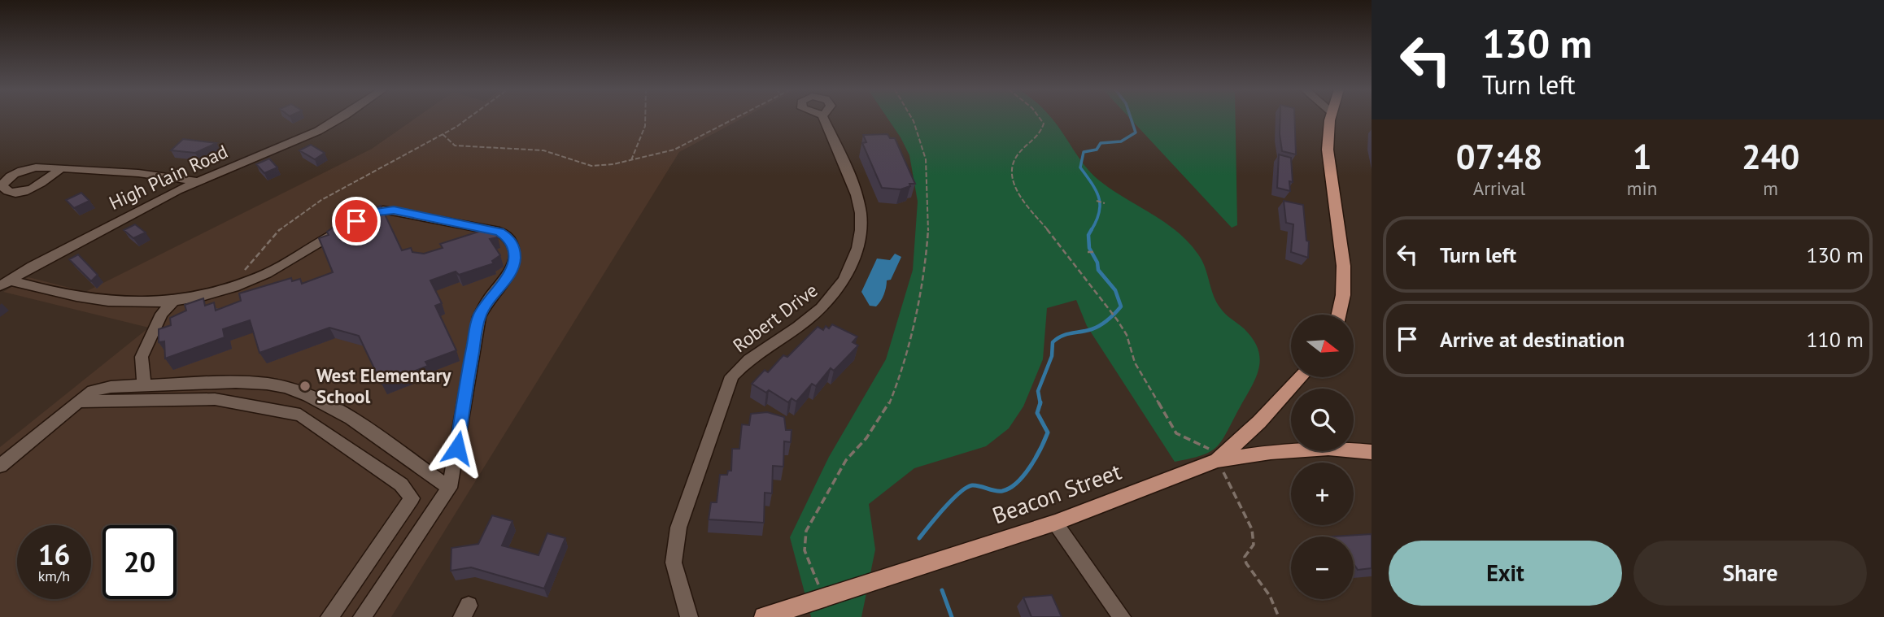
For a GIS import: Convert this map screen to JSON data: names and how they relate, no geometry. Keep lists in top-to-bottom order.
{
  "streets": {
    "main road": ["Beacon Street"],
    "street": ["High Plain Road", "Robert Drive"]
  },
  "places": ["West Elementary School"],
  "north": "right",
  "page": {
    "turn": ["130 m", "Turn left"],
    "eta": [
      "07:48",
      "Arrival",
      "1",
      "min",
      "240",
      "m"
    ],
    "list": [
      {
        "name": "Turn left",
        "value": "130 m"
      },
      {
        "name": "Arrive at destination",
        "value": "110 m"
      }
    ],
    "map_buttons": ["+", "−"],
    "speed": "16 km/h",
    "limit": "20",
    "buttons": ["Exit", "Share"]
  }
}
